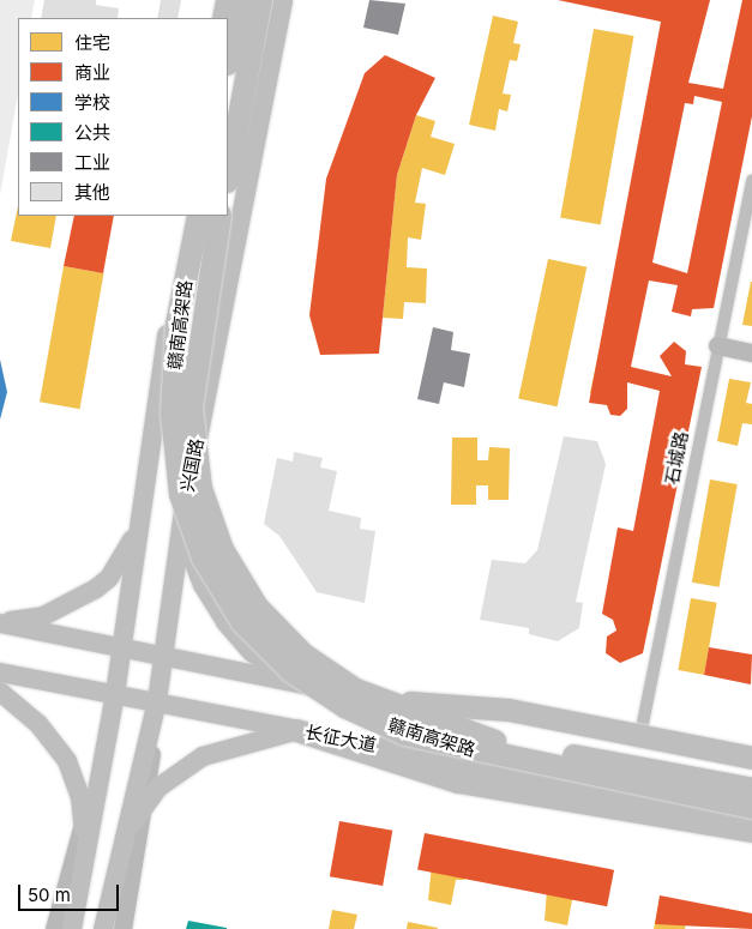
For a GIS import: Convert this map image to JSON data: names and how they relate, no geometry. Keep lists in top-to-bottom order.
{
  "streets": {
    "highway": ["赣南高架路"],
    "main road": ["兴国路", "长征大道"],
    "street": ["石城路"]
  },
  "crossings": [
    ["兴国路", "长征大道"]
  ],
  "legend": [
    "住宅",
    "商业",
    "学校",
    "公共",
    "工业",
    "其他"
  ],
  "scale_bar": "50 m"
}
